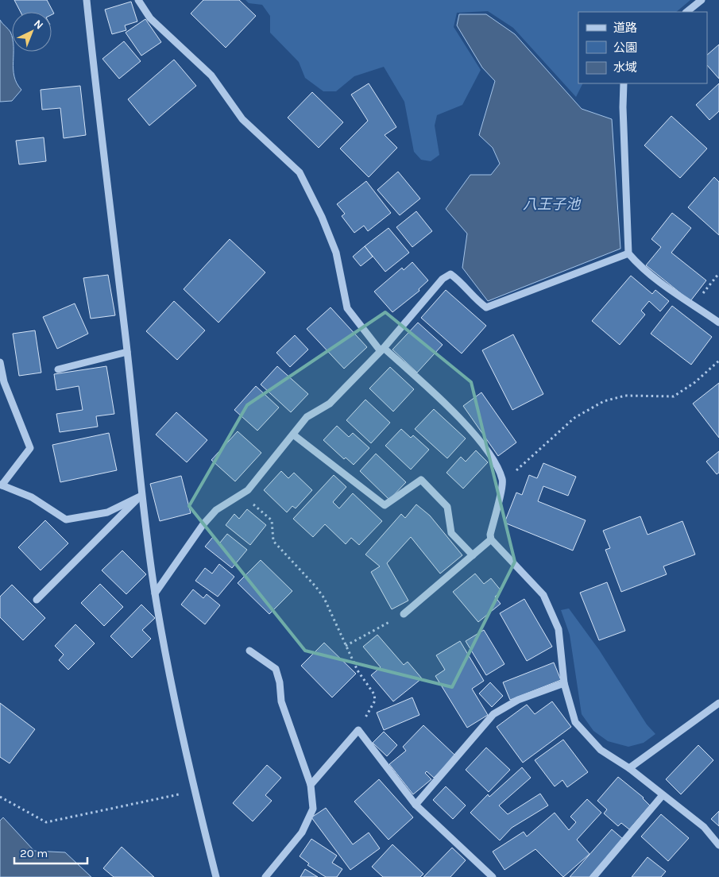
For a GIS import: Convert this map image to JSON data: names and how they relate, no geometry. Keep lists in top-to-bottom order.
{
  "water": ["八王子池"],
  "legend": ["道路", "公園", "水域"],
  "scale_bar": "20 m",
  "north": "top right"
}
